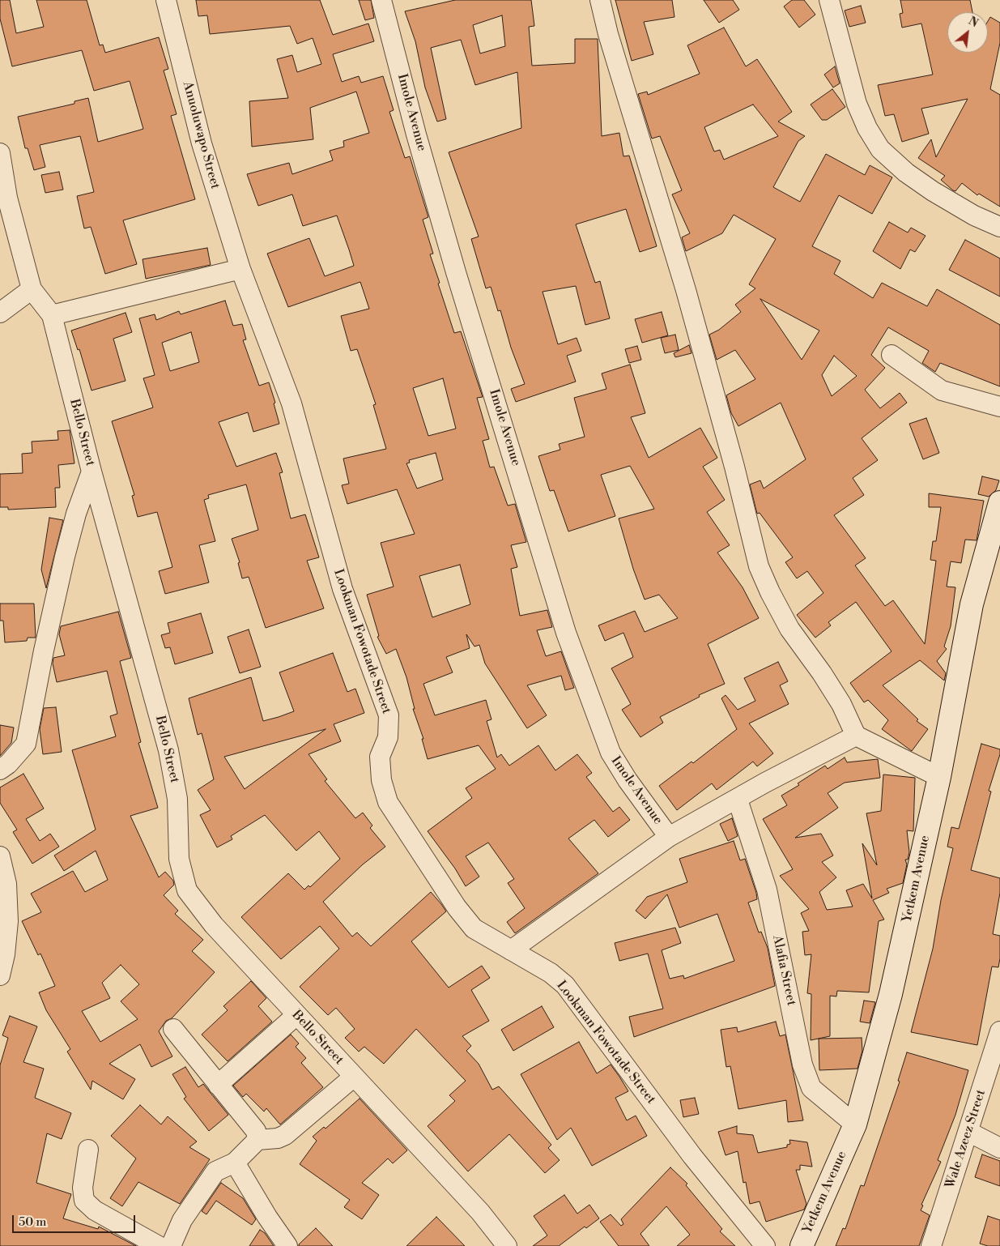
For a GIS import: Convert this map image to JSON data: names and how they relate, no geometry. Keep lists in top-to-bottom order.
{
  "streets": {
    "street": [
      "Imole Avenue",
      "Anuoluwapo Street",
      "Bello Street",
      "Lookman Fowotade Street",
      "Yetkem Avenue",
      "Alafia Street",
      "Wale Azeez Street"
    ]
  },
  "crossings": [
    ["Anuoluwapo Street", "Lookman Fowotade Street"],
    ["Yetkem Avenue", "Alafia Street"]
  ],
  "scale_bar": "50 m",
  "north": "top right"
}
